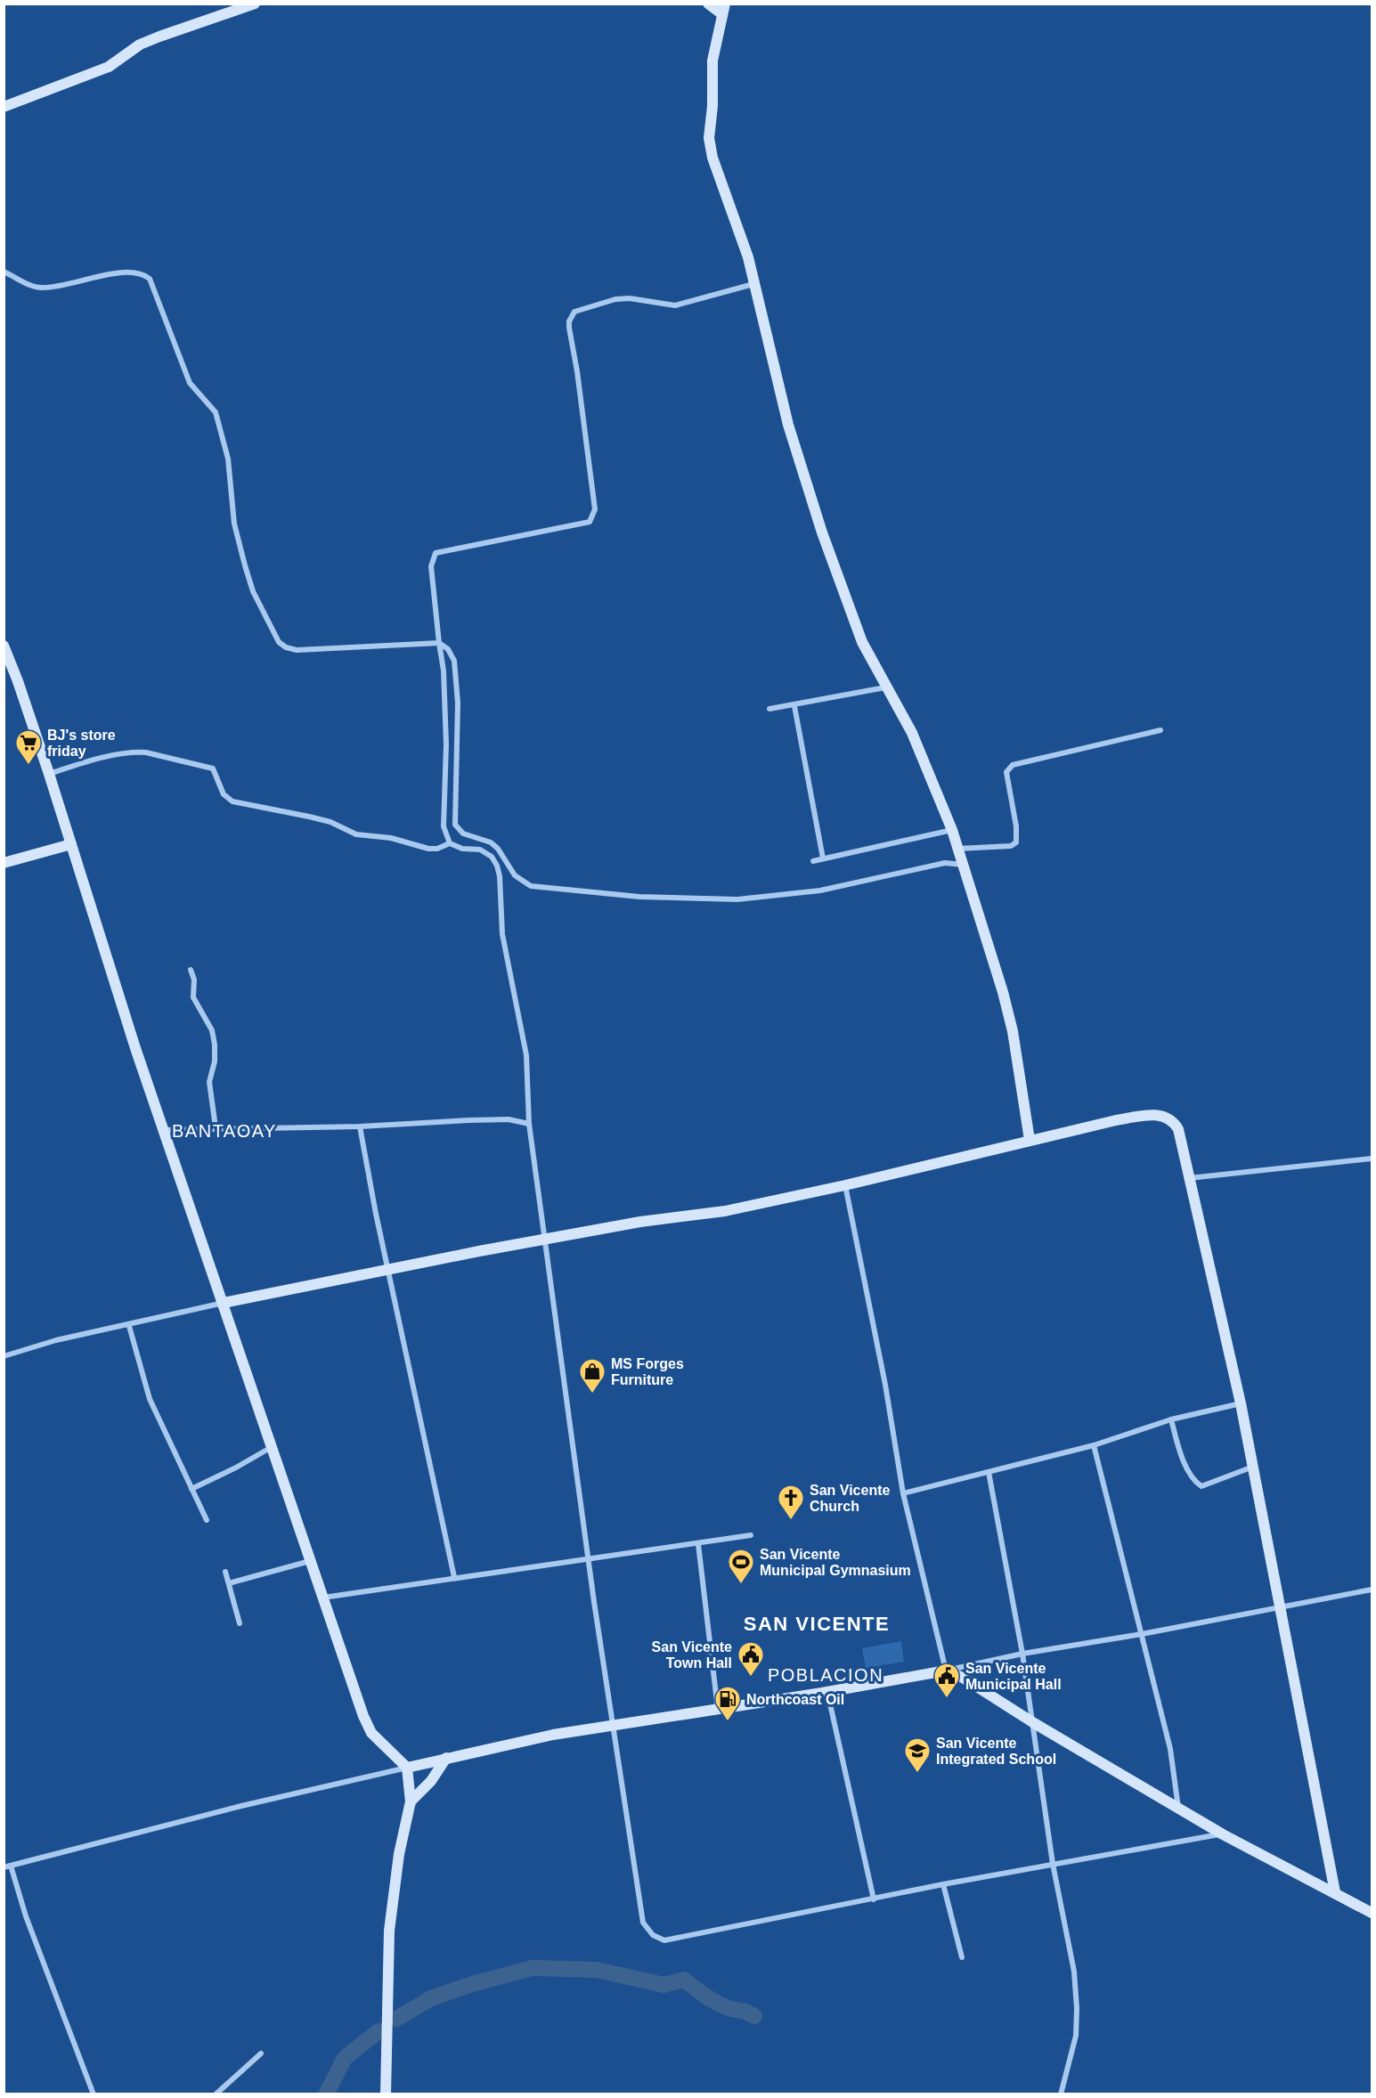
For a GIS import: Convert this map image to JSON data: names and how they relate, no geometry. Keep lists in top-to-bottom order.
{
  "districts": ["BANTAOAY", "SAN VICENTE", "POBLACION"],
  "places": {
    "supermarket": ["BJ's store friday"],
    "shop": ["MS Forges Furniture"],
    "church": ["San Vicente Church"],
    "sports": ["San Vicente Municipal Gymnasium"],
    "public building": ["San Vicente Town Hall", "San Vicente Municipal Hall"],
    "fuel station": ["Northcoast Oil"],
    "school or university": ["San Vicente Integrated School"]
  }
}
